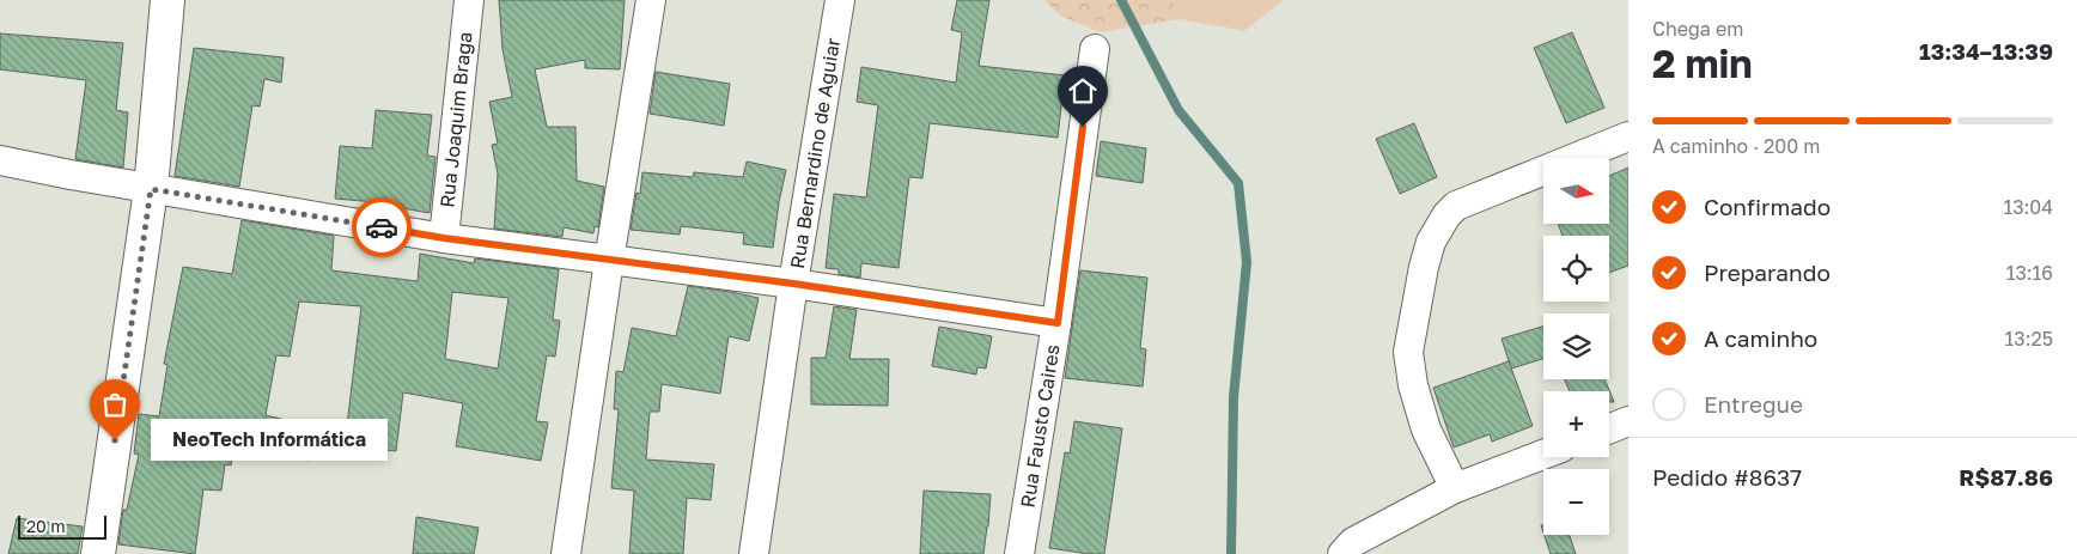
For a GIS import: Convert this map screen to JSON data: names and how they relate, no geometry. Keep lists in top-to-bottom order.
{
  "streets": {
    "street": ["Rua Joaquim Braga", "Rua Bernardino de Aguiar", "Rua Fausto Caires"]
  },
  "places": ["NeoTech Informática"],
  "scale_bar": "20 m",
  "north": "right",
  "page": {
    "heading": ["2 min", "Chega em", "13:34–13:39"],
    "panel": ["Pedido #8637", "R$87.86"],
    "bar": "A caminho · 200 m",
    "map_buttons": ["+", "−"],
    "list": [
      ["Confirmado", "13:04"],
      ["Preparando", "13:16"],
      ["A caminho", "13:25"],
      "Entregue"
    ],
    "bubble": "NeoTech Informática",
    "scale": "20 m"
  }
}
